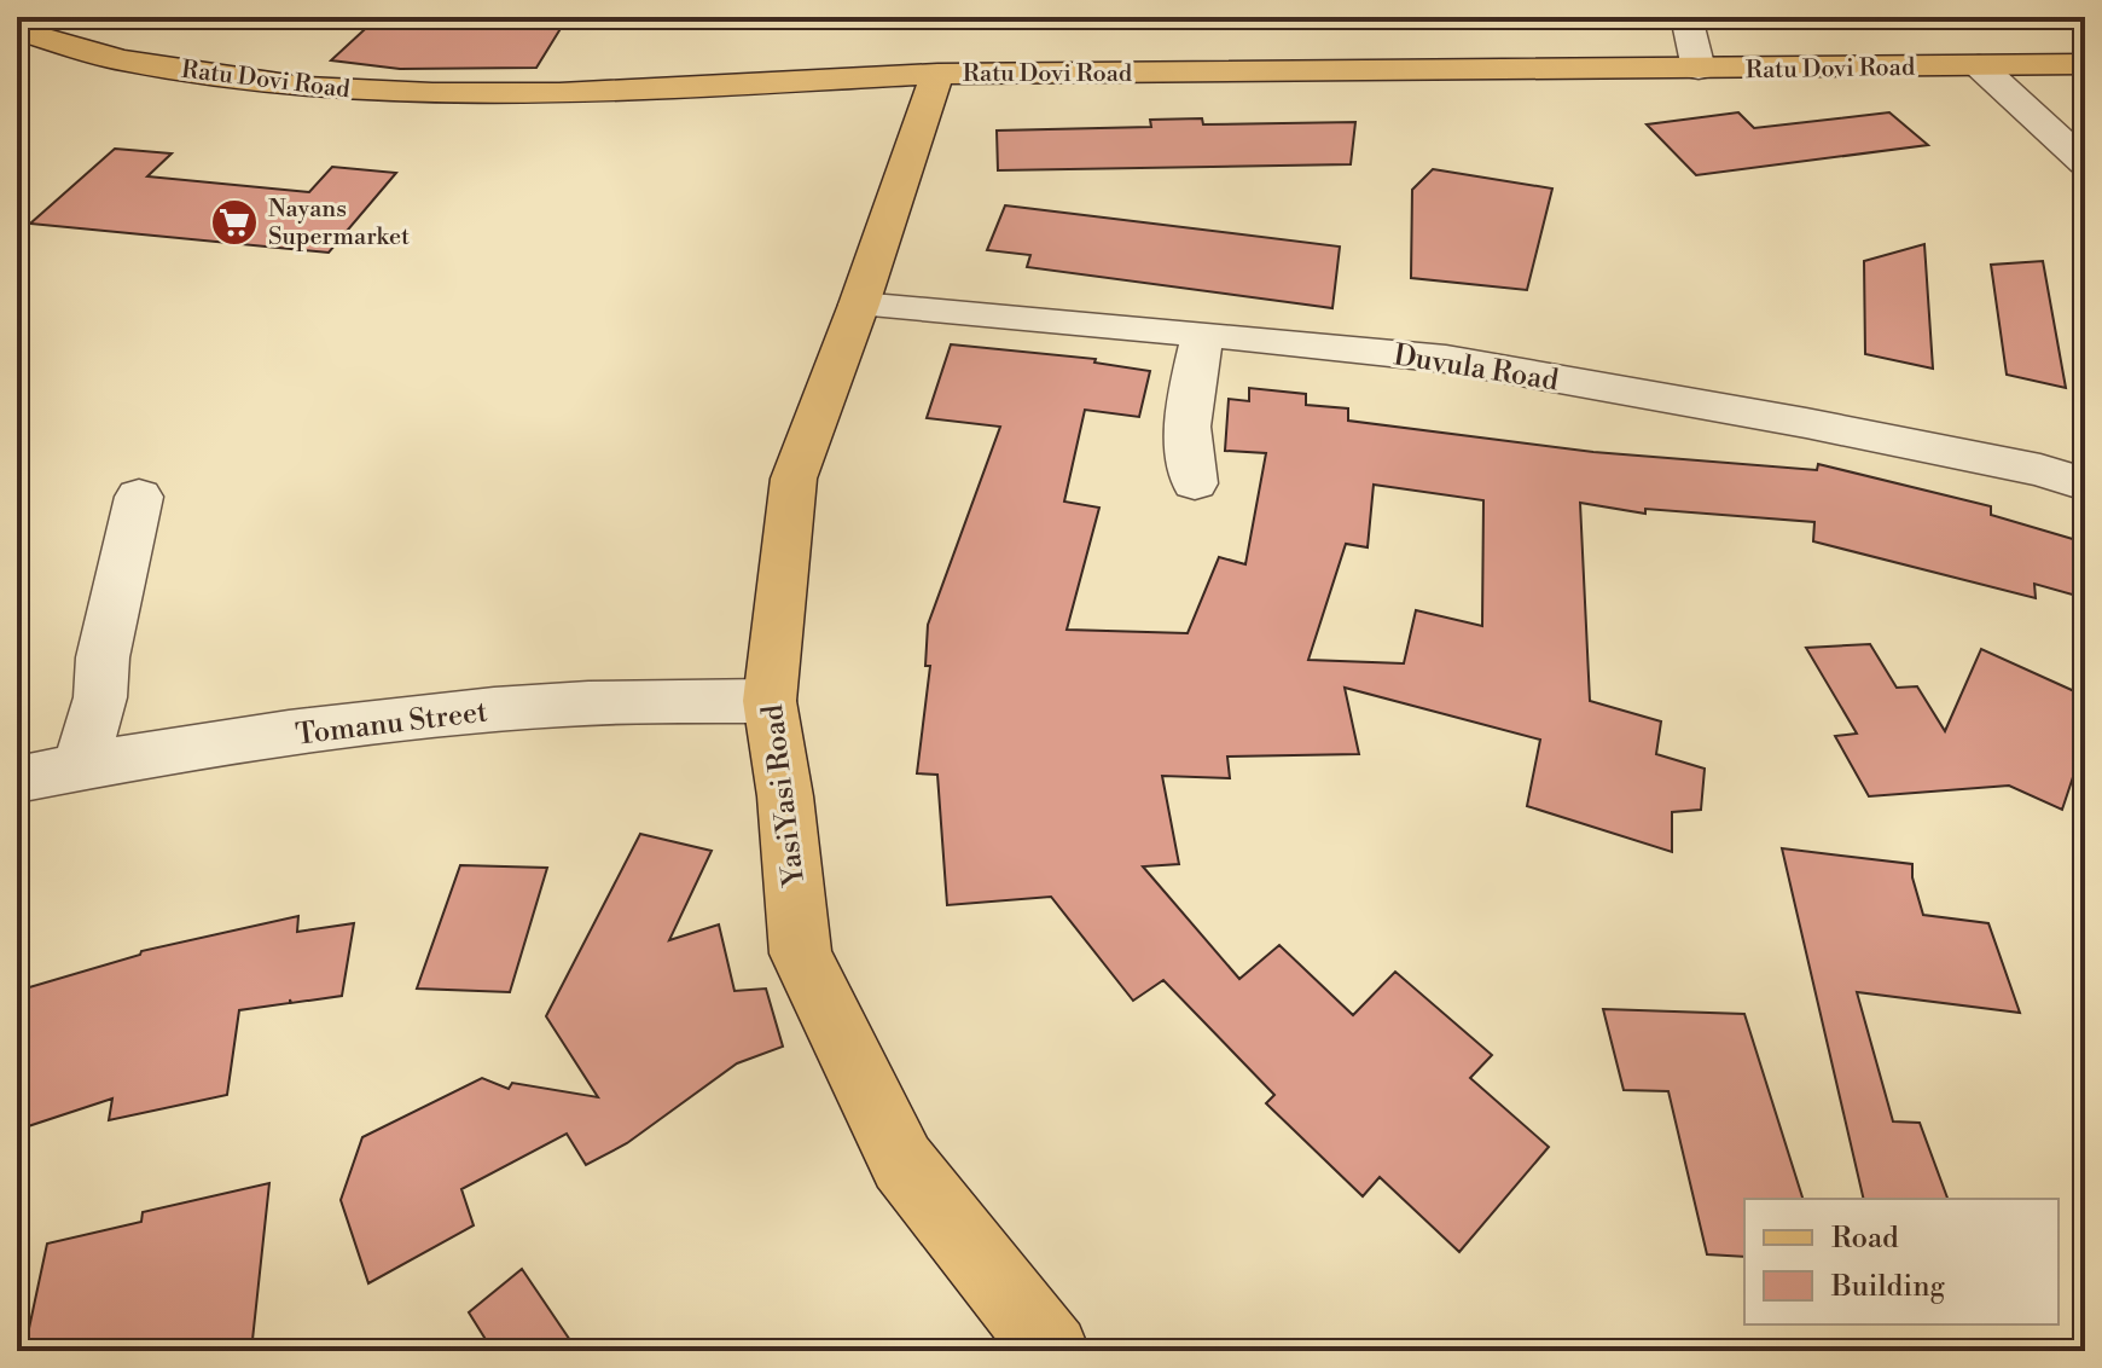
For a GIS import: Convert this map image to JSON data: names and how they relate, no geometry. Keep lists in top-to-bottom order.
{
  "streets": {
    "main road": ["Ratu Dovi Road", "YasiYasi Road"],
    "street": ["Duvula Road", "Tomanu Street"]
  },
  "crossings": [
    ["Ratu Dovi Road", "YasiYasi Road"],
    ["Duvula Road", "YasiYasi Road"],
    ["Tomanu Street", "YasiYasi Road"]
  ],
  "places": {
    "supermarket": ["Nayans Supermarket"]
  },
  "legend": ["Road", "Building"]
}
